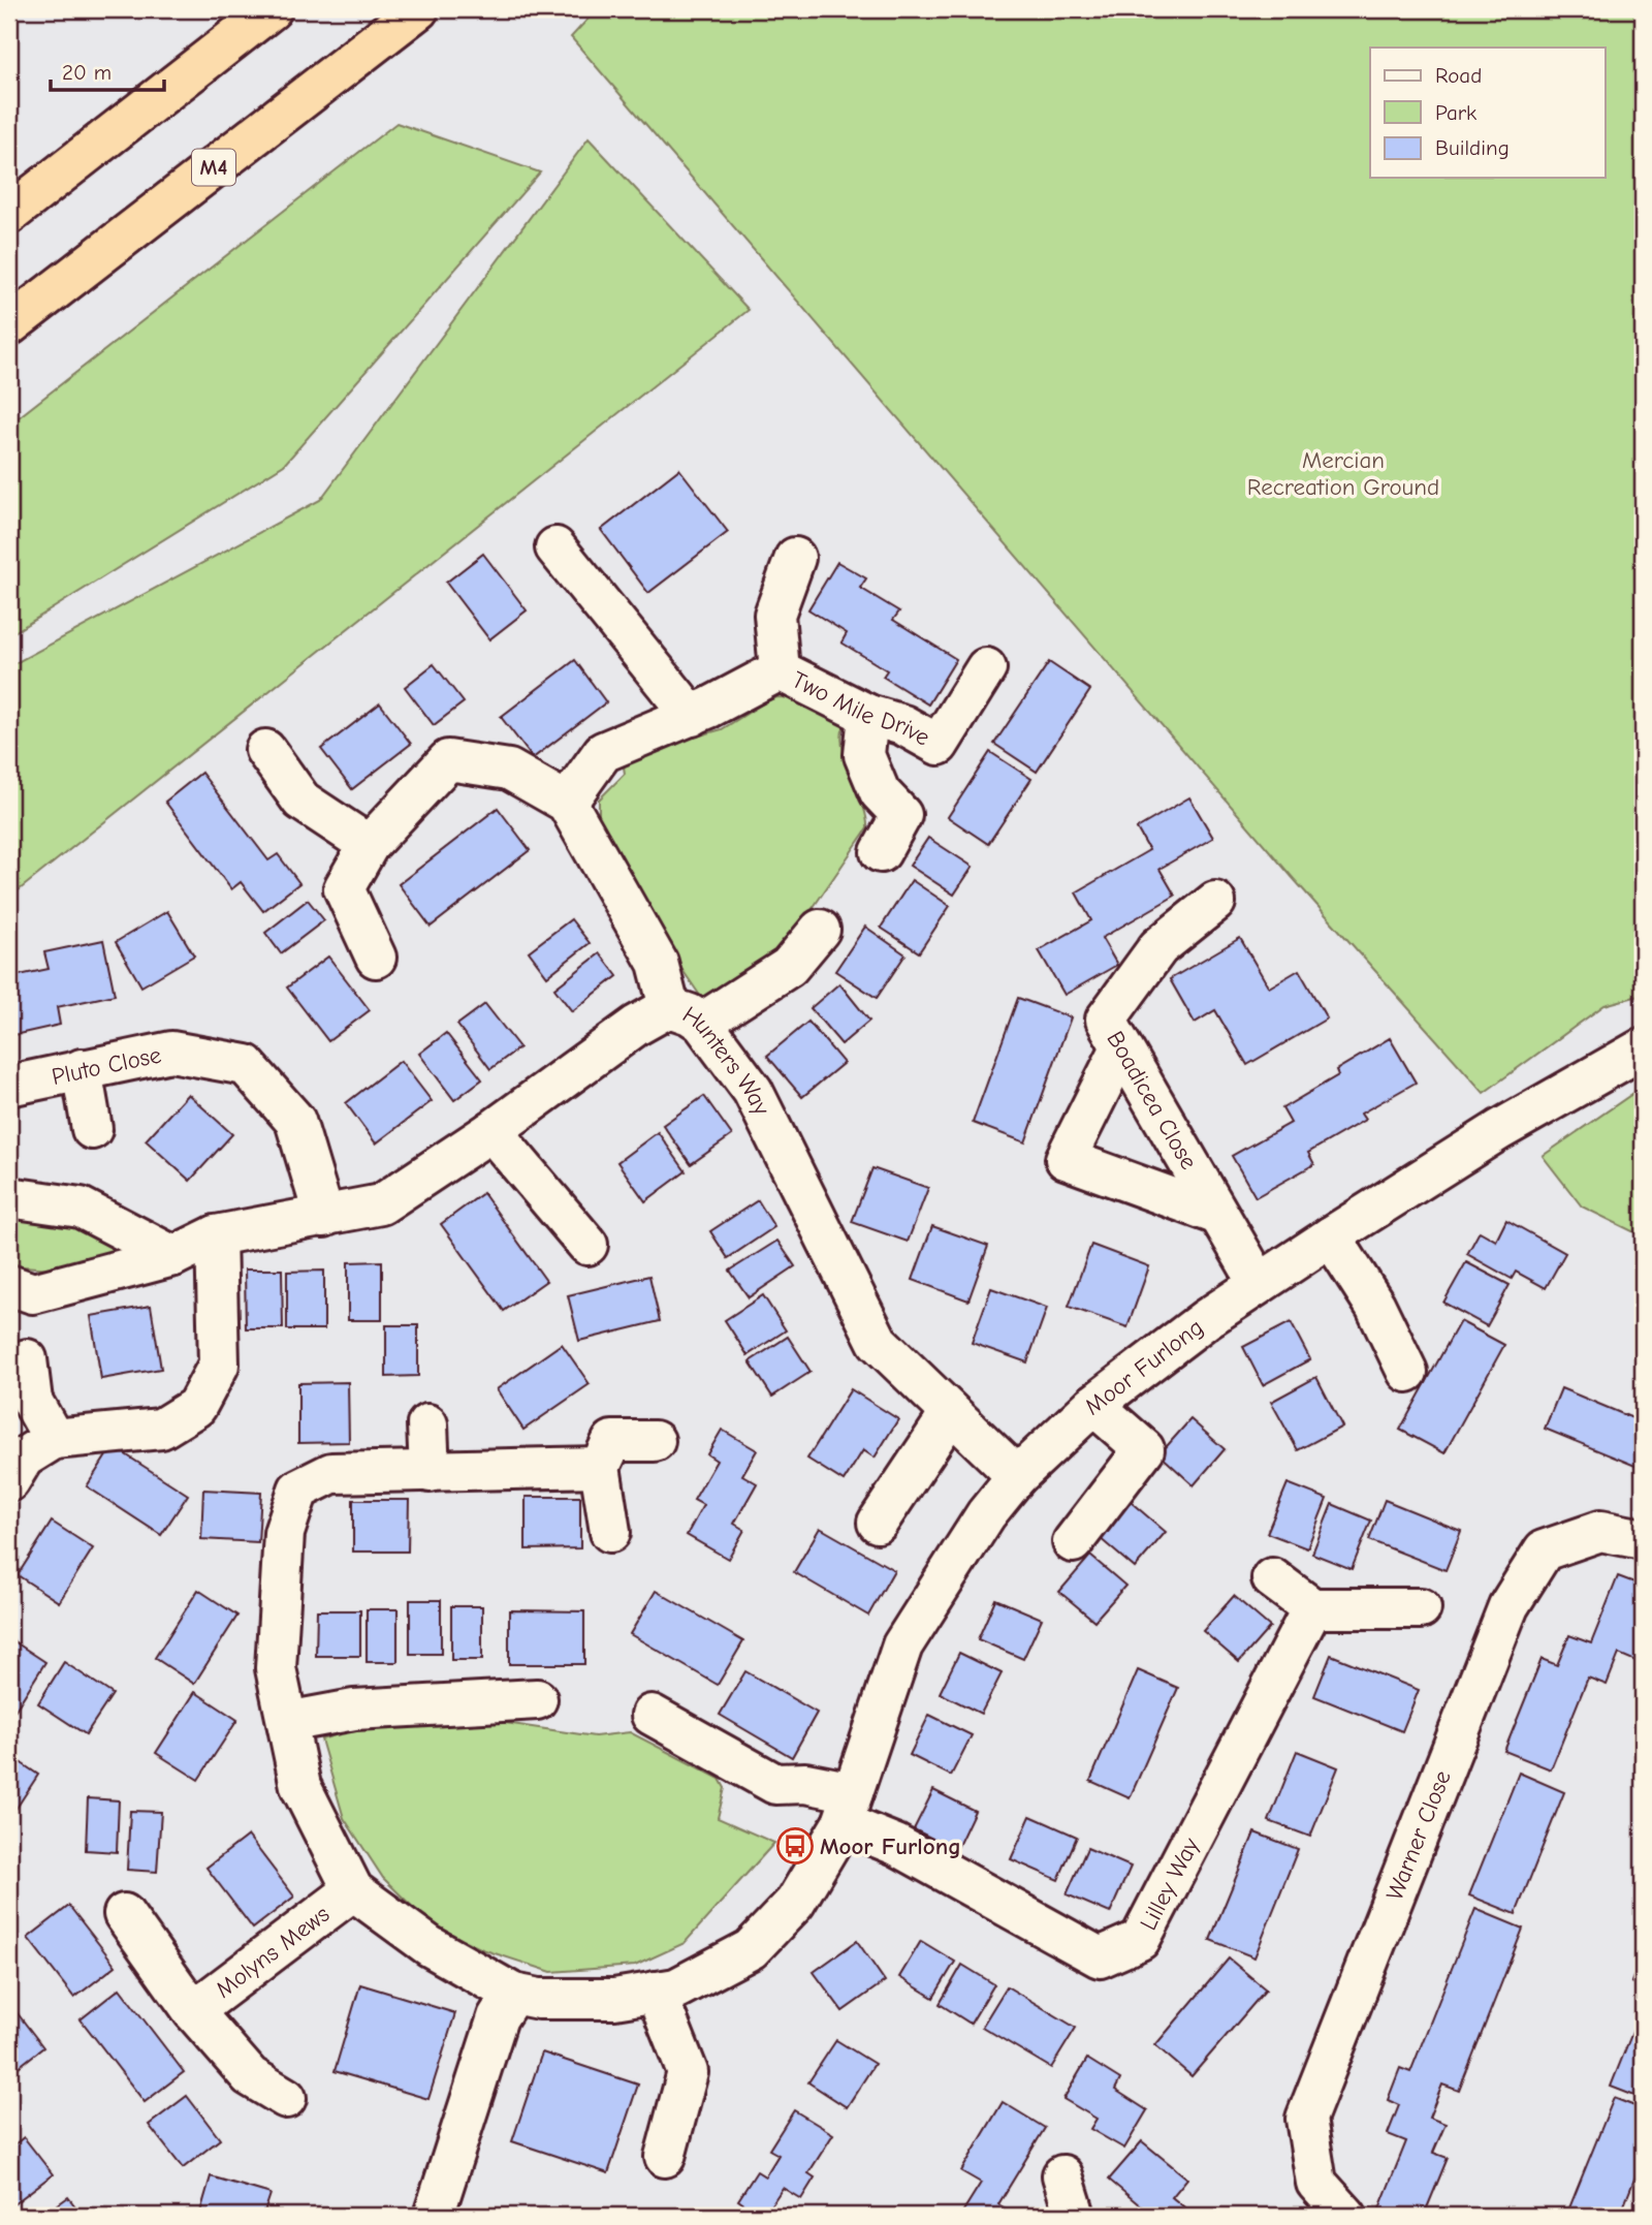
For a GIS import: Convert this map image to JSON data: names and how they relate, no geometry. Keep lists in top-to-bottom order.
{
  "streets": {
    "highway": ["M4"],
    "street": [
      "Two Mile Drive",
      "Pluto Close",
      "Hunters Way",
      "Boadicea Close",
      "Moor Furlong",
      "Warner Close",
      "Lilley Way",
      "Molyns Mews"
    ]
  },
  "crossings": [
    ["Pluto Close", "Hunters Way"],
    ["Hunters Way", "Moor Furlong"],
    ["Boadicea Close", "Moor Furlong"],
    ["Moor Furlong", "Lilley Way"]
  ],
  "parks": ["Mercian Recreation Ground"],
  "places": {
    "bus stop": ["Moor Furlong"]
  },
  "legend": ["Road", "Park", "Building"],
  "scale_bar": "20 m"
}
